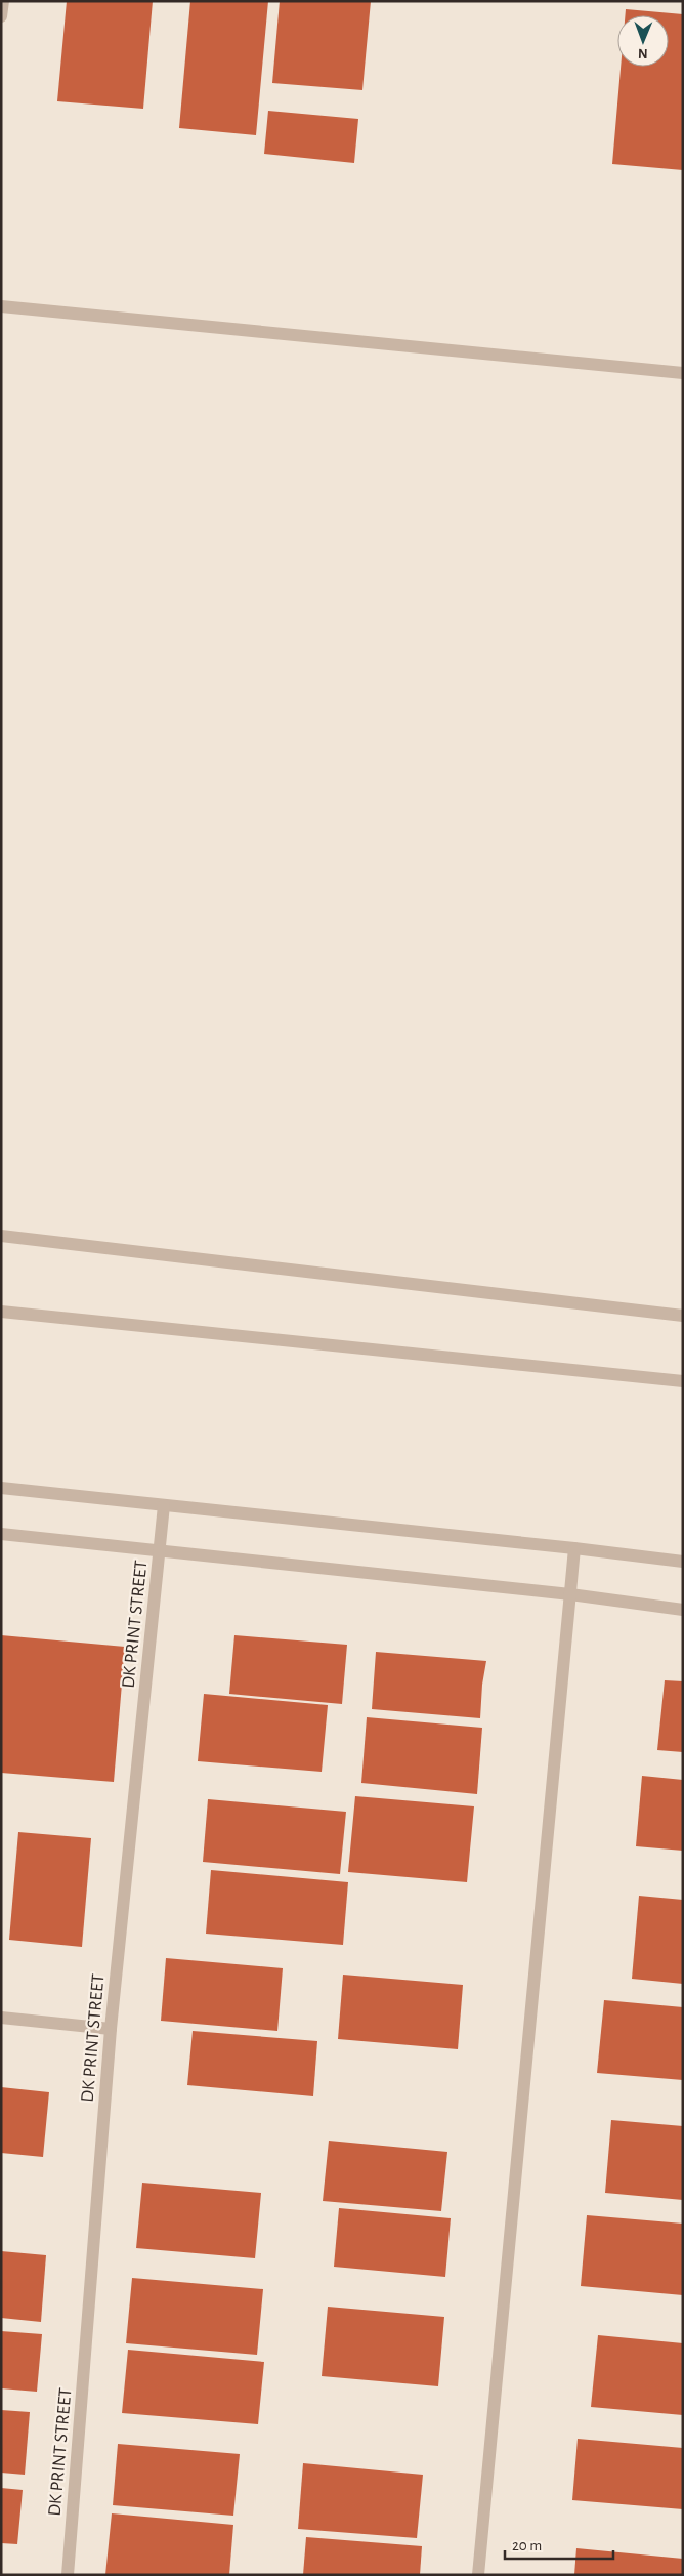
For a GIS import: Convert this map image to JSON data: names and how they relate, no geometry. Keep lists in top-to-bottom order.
{
  "streets": {
    "street": ["DK PRINT STREET"]
  },
  "scale_bar": "20 m",
  "north": "bottom"
}
